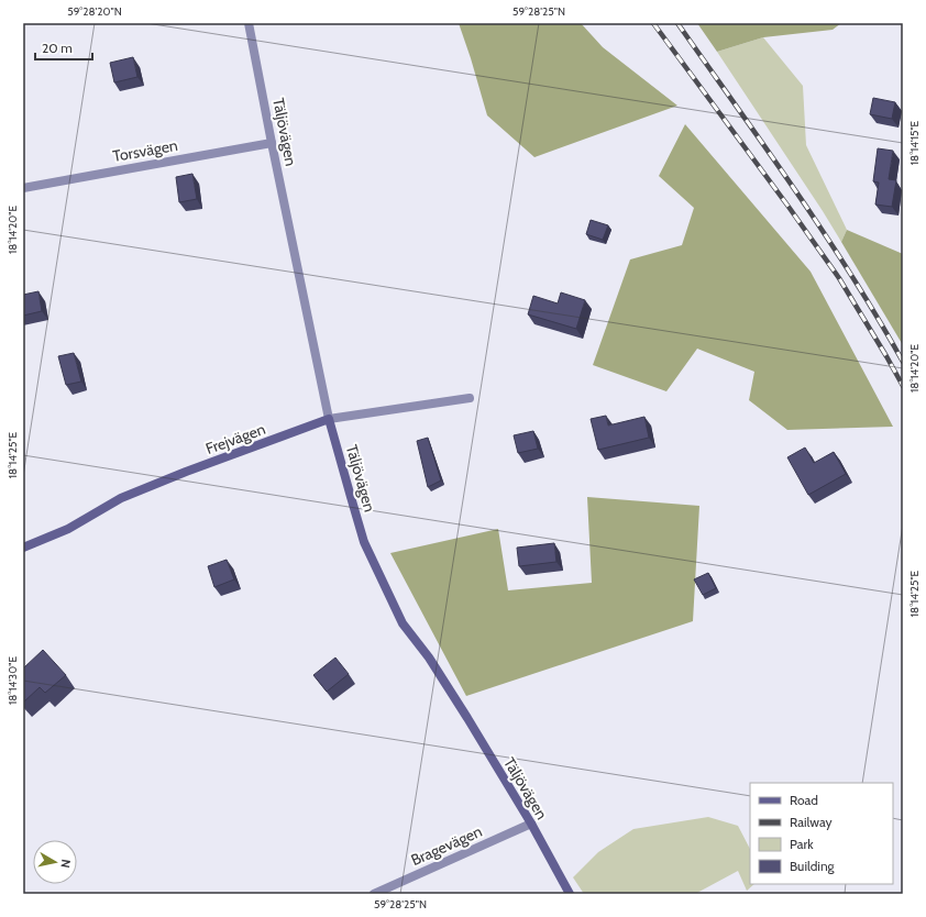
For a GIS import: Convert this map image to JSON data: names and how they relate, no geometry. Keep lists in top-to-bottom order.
{
  "streets": {
    "street": [
      "Täljövägen",
      "Torsvägen",
      "Frejvägen",
      "Bragevägen"
    ]
  },
  "crossings": [
    ["Täljövägen", "Torsvägen"],
    ["Täljövägen", "Frejvägen"],
    ["Täljövägen", "Bragevägen"]
  ],
  "legend": [
    "Road",
    "Railway",
    "Park",
    "Building"
  ],
  "scale_bar": "20 m",
  "north": "right",
  "coordinates": [
    "59°28'20\"N",
    "59°28'25\"N",
    "18°14'15\"E",
    "18°14'20\"E",
    "18°14'25\"E",
    "18°14'30\"E"
  ]
}
